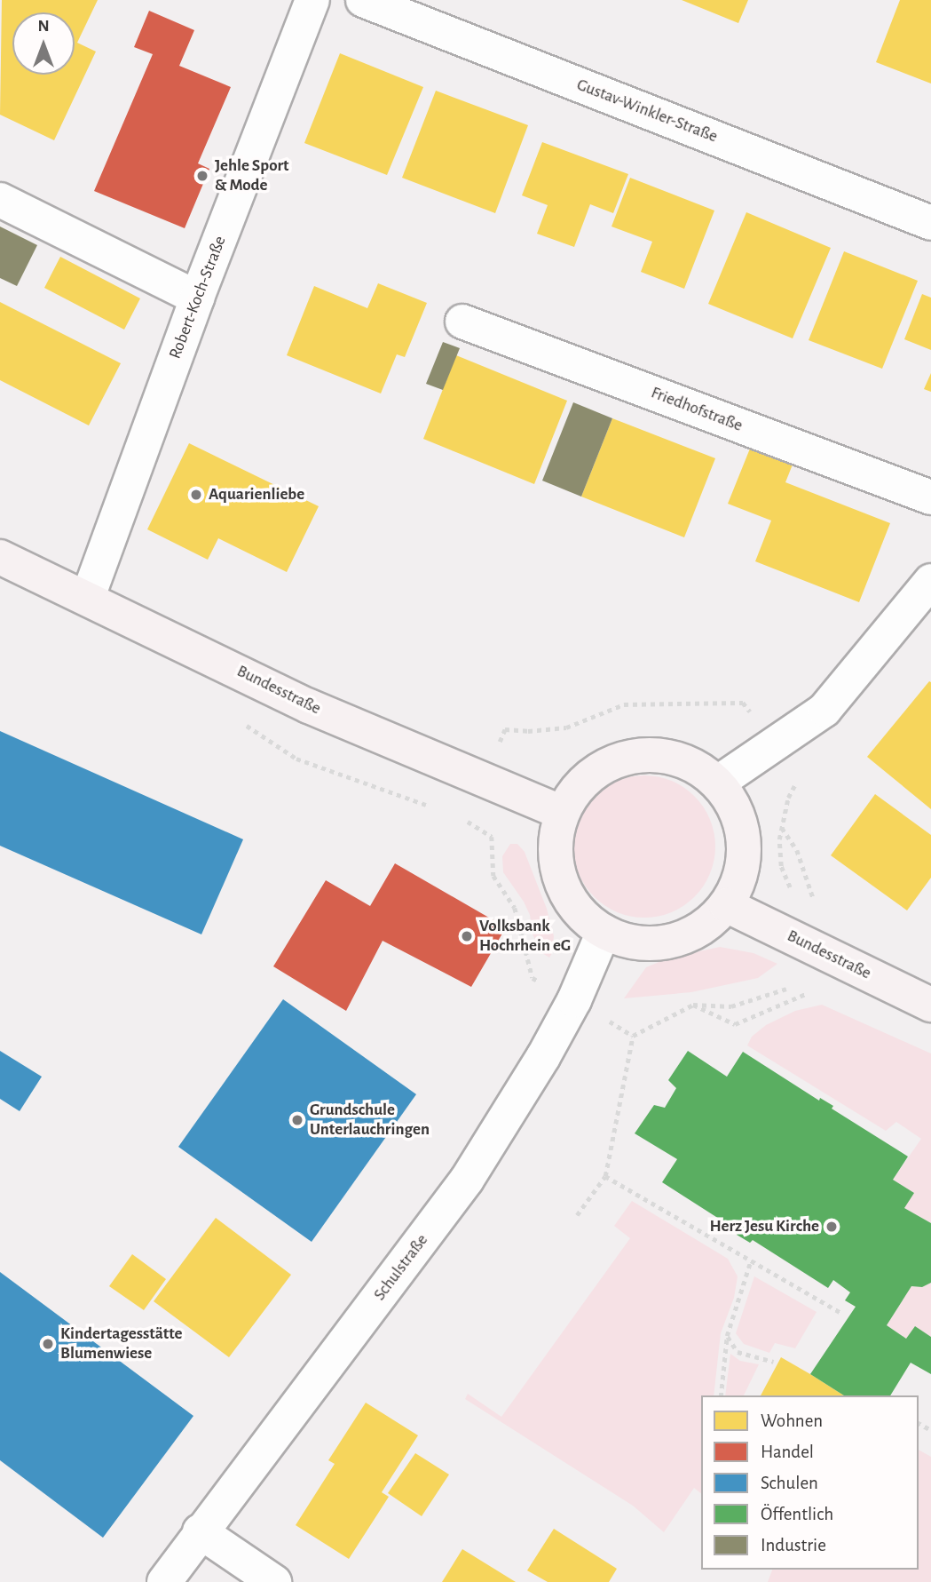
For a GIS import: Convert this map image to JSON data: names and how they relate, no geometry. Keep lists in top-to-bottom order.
{
  "streets": {
    "main road": ["Bundesstraße"],
    "street": [
      "Gustav-Winkler-Straße",
      "Robert-Koch-Straße",
      "Friedhofstraße",
      "Schulstraße"
    ]
  },
  "crossings": [
    ["Robert-Koch-Straße", "Bundesstraße"],
    ["Bundesstraße", "Schulstraße"]
  ],
  "places": [
    "Jehle Sport & Mode",
    "Aquarienliebe",
    "Volksbank Hochrhein eG",
    "Grundschule Unterlauchringen",
    "Herz Jesu Kirche",
    "Kindertagesstätte Blumenwiese"
  ],
  "legend": [
    "Wohnen",
    "Handel",
    "Schulen",
    "Öffentlich",
    "Industrie"
  ],
  "north": "top"
}
